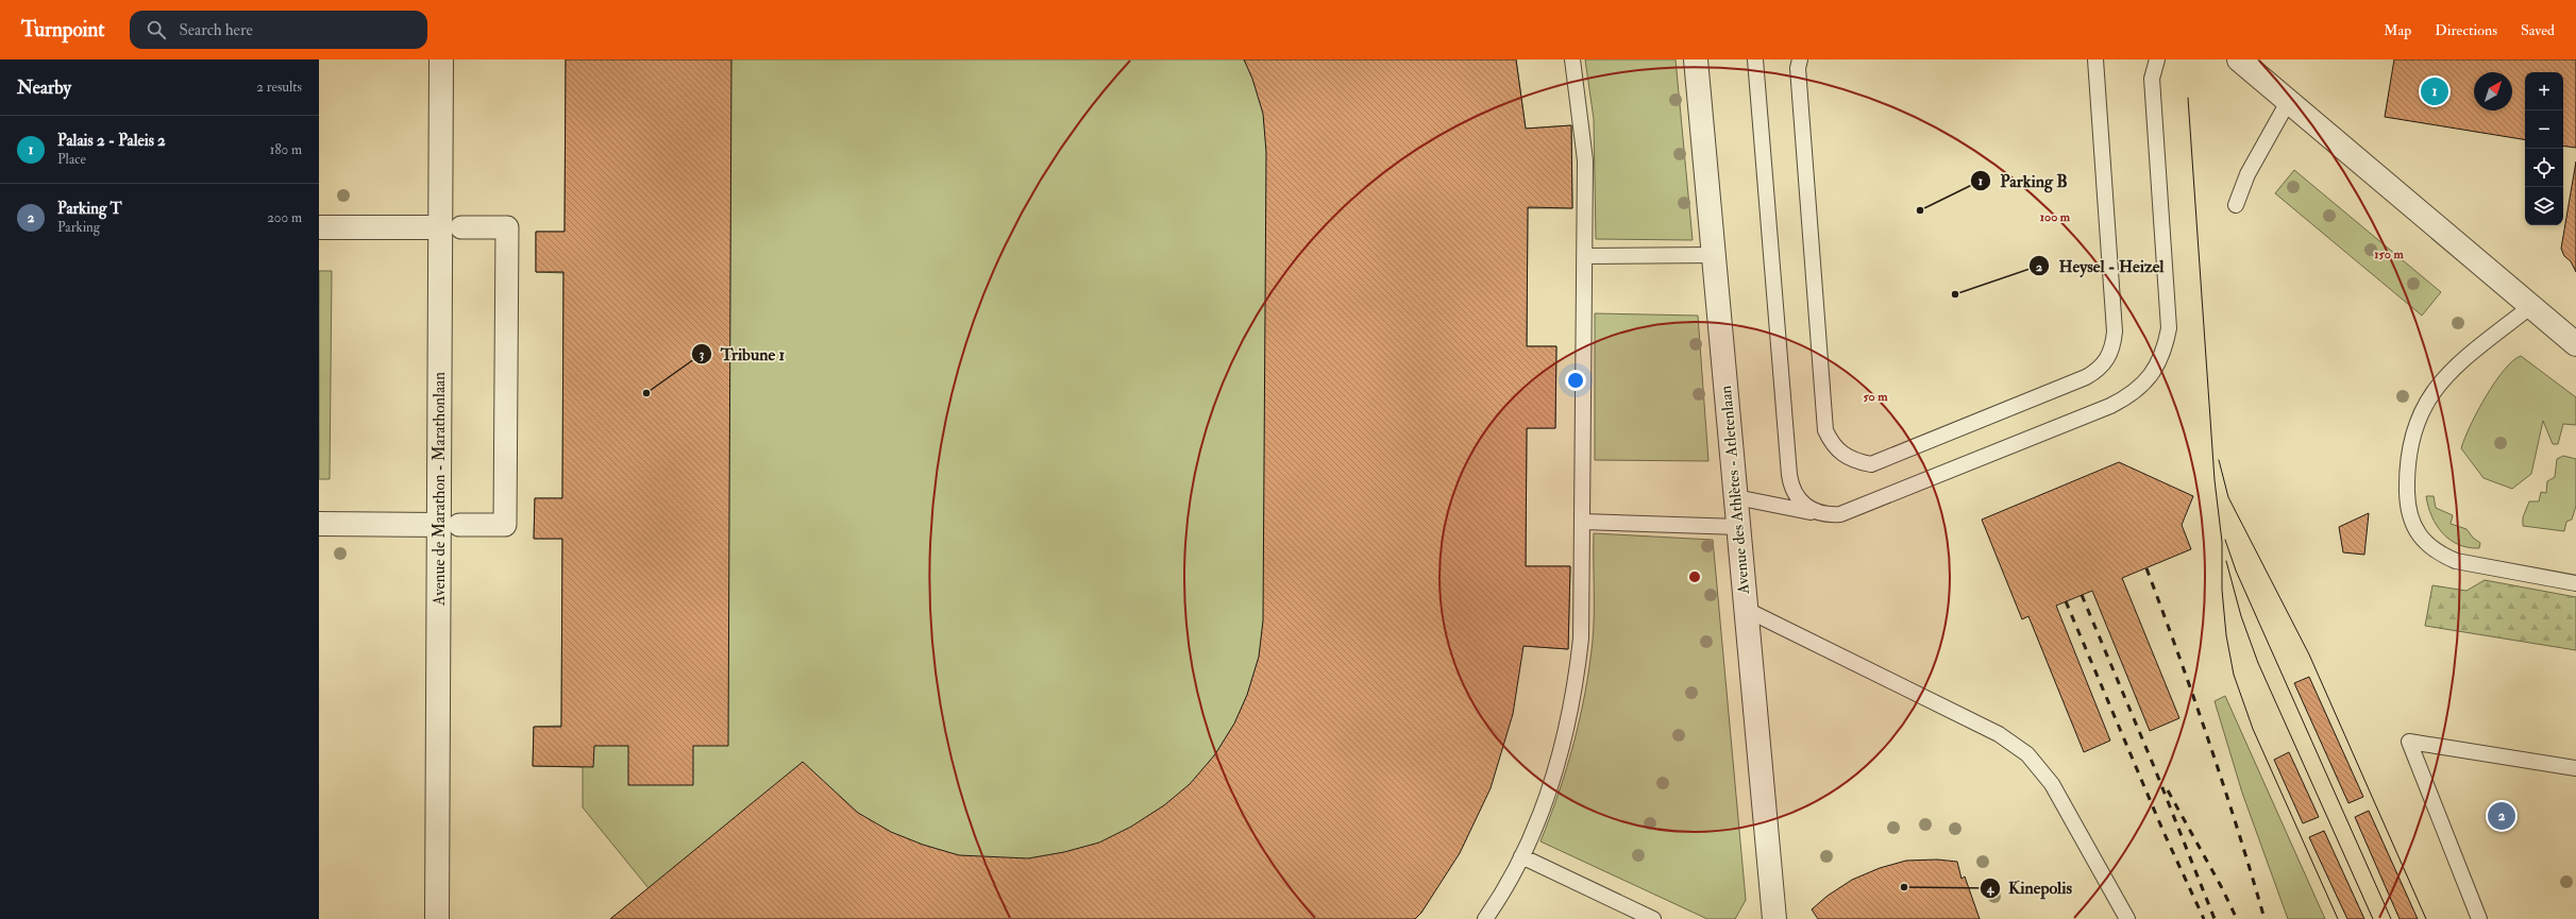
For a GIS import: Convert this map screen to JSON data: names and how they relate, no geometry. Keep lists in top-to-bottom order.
{
  "streets": {
    "street": ["Avenue de Marathon - Marathonlaan", "Avenue des Athlètes - Atletenlaan"]
  },
  "places": [
    "Parking B",
    "Heysel - Heizel",
    "Tribune 1",
    "Kinepolis"
  ],
  "north": "top right",
  "page": {
    "header": "Turnpoint",
    "search": "Search here",
    "nav": ["Map", "Directions", "Saved"],
    "heading": ["Nearby", "2 results"],
    "map_buttons": ["+", "−"],
    "pins": ["1", "2"],
    "list": [
      {
        "mark": "1",
        "name": "Palais 2 - Paleis 2",
        "note": "Place",
        "value": "180 m"
      },
      {
        "mark": "2",
        "name": "Parking T",
        "note": "Parking",
        "value": "200 m"
      }
    ]
  },
  "rings": ["100 m", "150 m", "50 m"]
}
